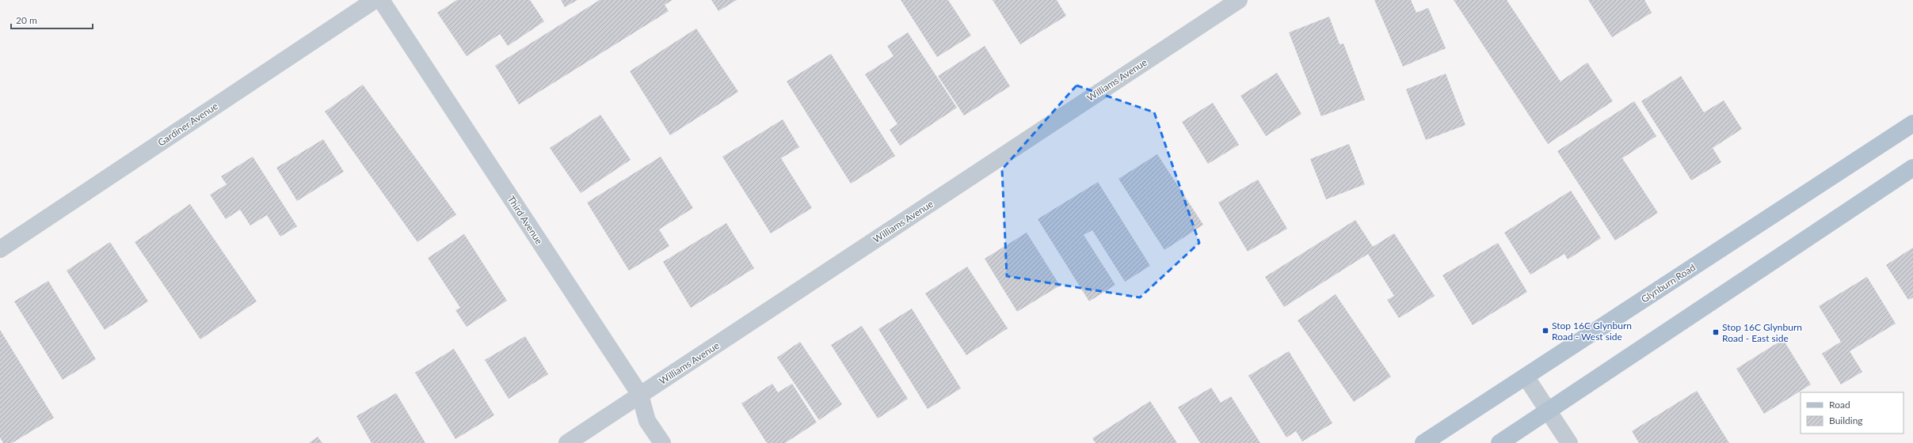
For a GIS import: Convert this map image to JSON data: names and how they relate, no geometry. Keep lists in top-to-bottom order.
{
  "streets": {
    "main road": ["Glynburn Road"],
    "street": ["Williams Avenue", "Gardiner Avenue", "Third Avenue"]
  },
  "crossings": [
    ["Williams Avenue", "Third Avenue"]
  ],
  "places": {
    "transit": ["Stop 16C Glynburn Road - West side", "Stop 16C Glynburn Road - East side"]
  },
  "legend": ["Road", "Building"],
  "scale_bar": "20 m"
}
